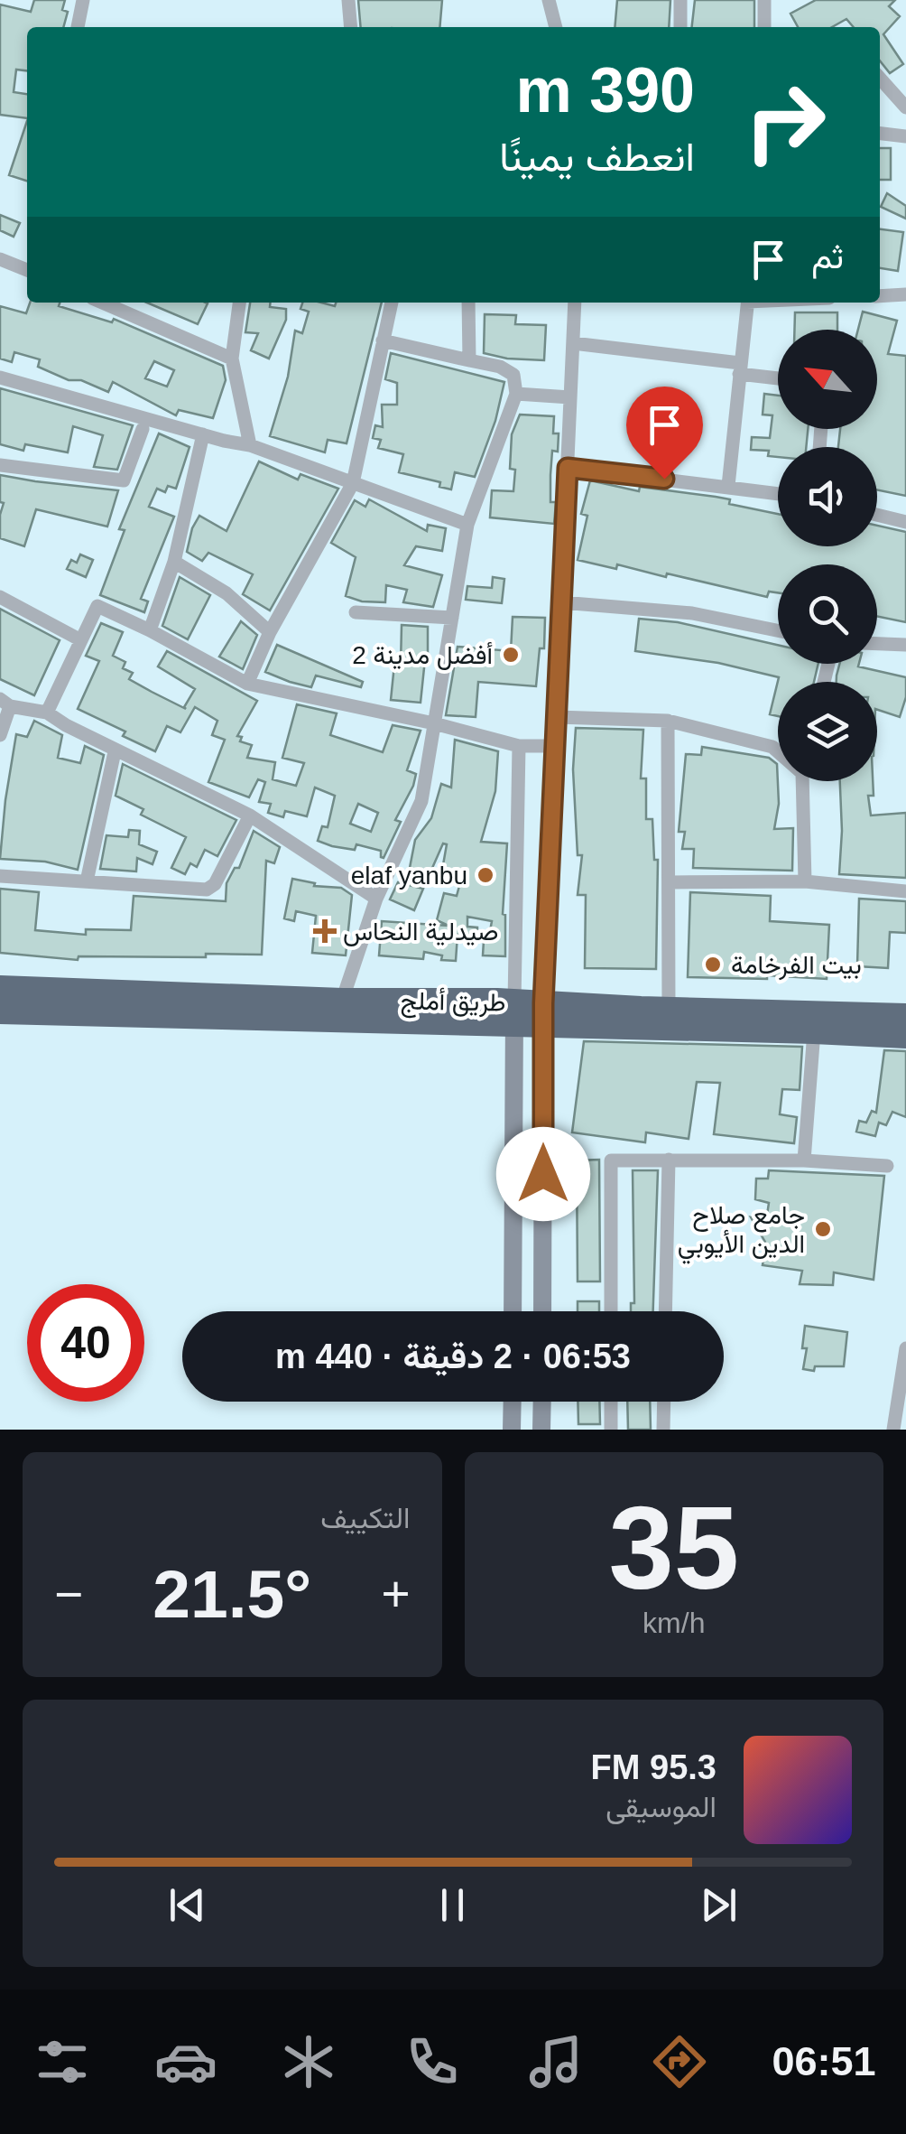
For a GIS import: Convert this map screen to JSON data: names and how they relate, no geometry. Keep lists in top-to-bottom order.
{
  "streets": {
    "highway": ["طريق أملج"]
  },
  "places": {
    "other": [
      "2 أفضل مدينة",
      "elaf yanbu",
      "بيت الفرخامة",
      "جامع صلاح الدين الأيوبي"
    ],
    "health": ["صيدلية النحاس"]
  },
  "north": "top left",
  "page": {
    "turn": ["390 m", "انعطف يمينًا"],
    "then": "ثم",
    "limit": "40",
    "trip": "06:53 · 2 دقيقة · 440 m",
    "tile": [
      ["35", "km/h"],
      "التكييف"
    ],
    "heat": ["−", "21.5°", "+"],
    "song": ["95.3 FM", "الموسيقى"],
    "tabs": "06:51"
  }
}
